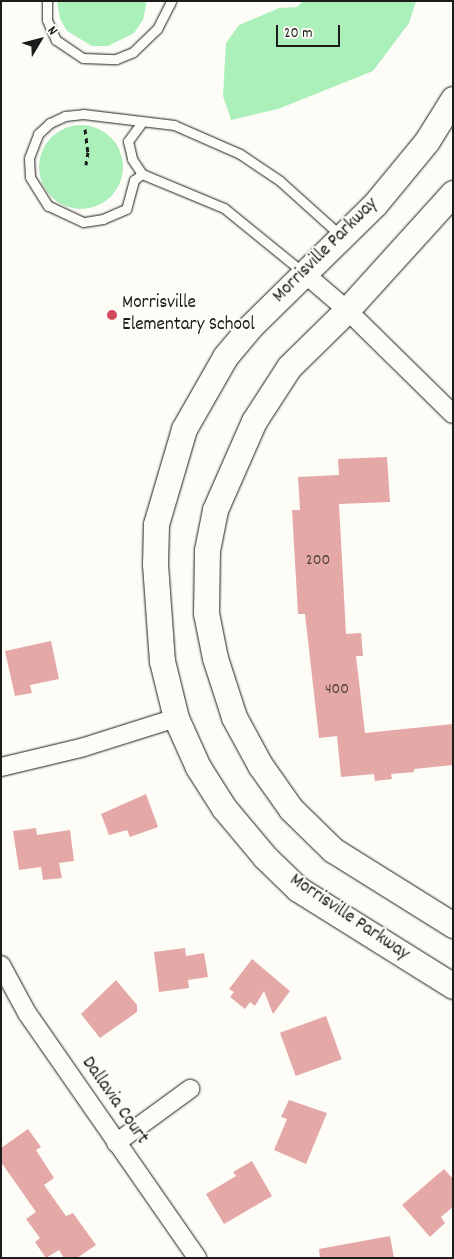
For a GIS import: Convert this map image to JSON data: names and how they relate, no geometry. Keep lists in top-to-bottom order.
{
  "streets": {
    "main road": ["Morrisville Parkway"],
    "street": ["Dallavia Court"]
  },
  "places": ["Morrisville Elementary School"],
  "house_numbers": ["200", "400"],
  "scale_bar": "20 m",
  "north": "top right"
}
